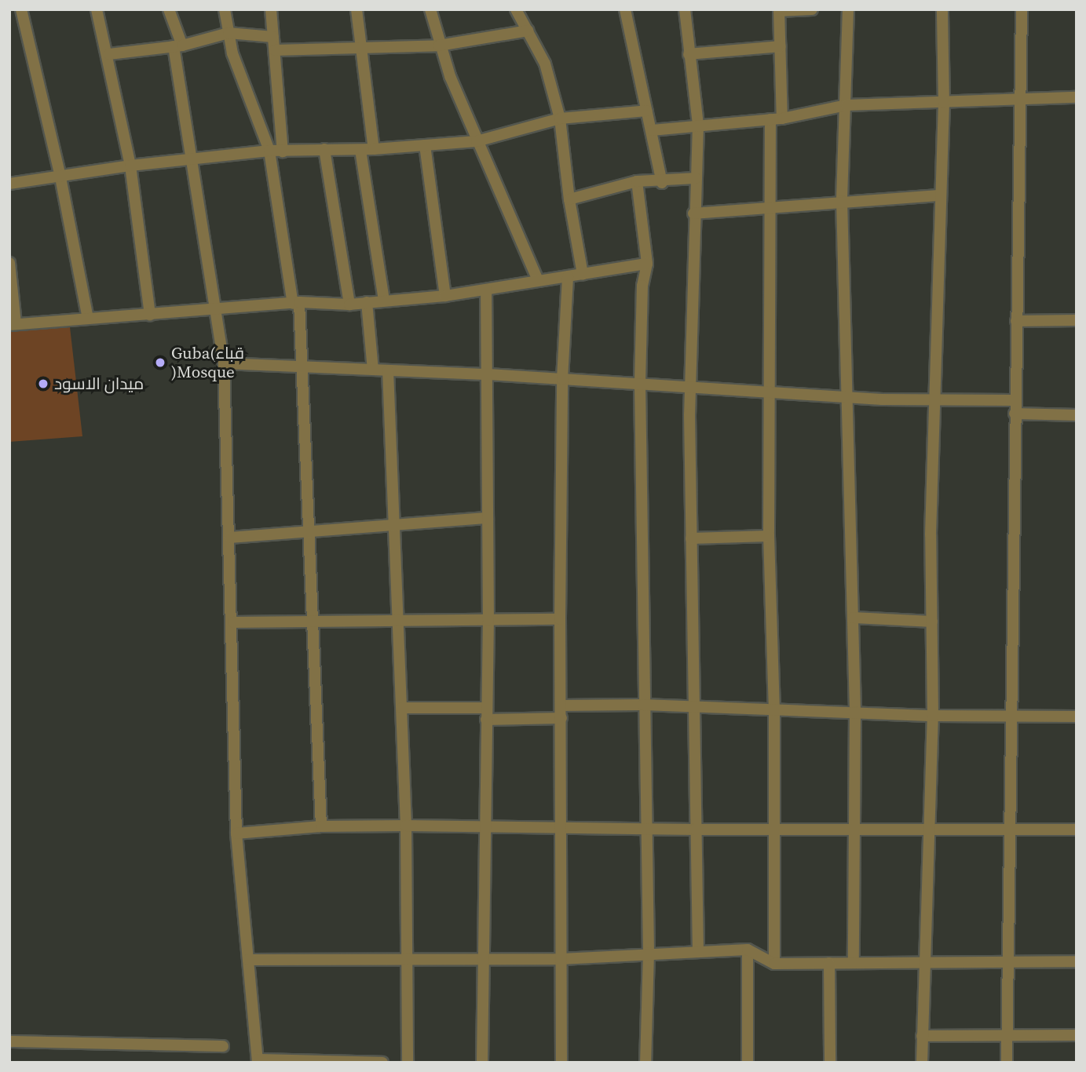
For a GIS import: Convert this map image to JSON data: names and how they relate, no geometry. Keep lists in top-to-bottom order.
{
  "places": ["Guba(قباء )Mosque", "ميدان الاسود"]
}
